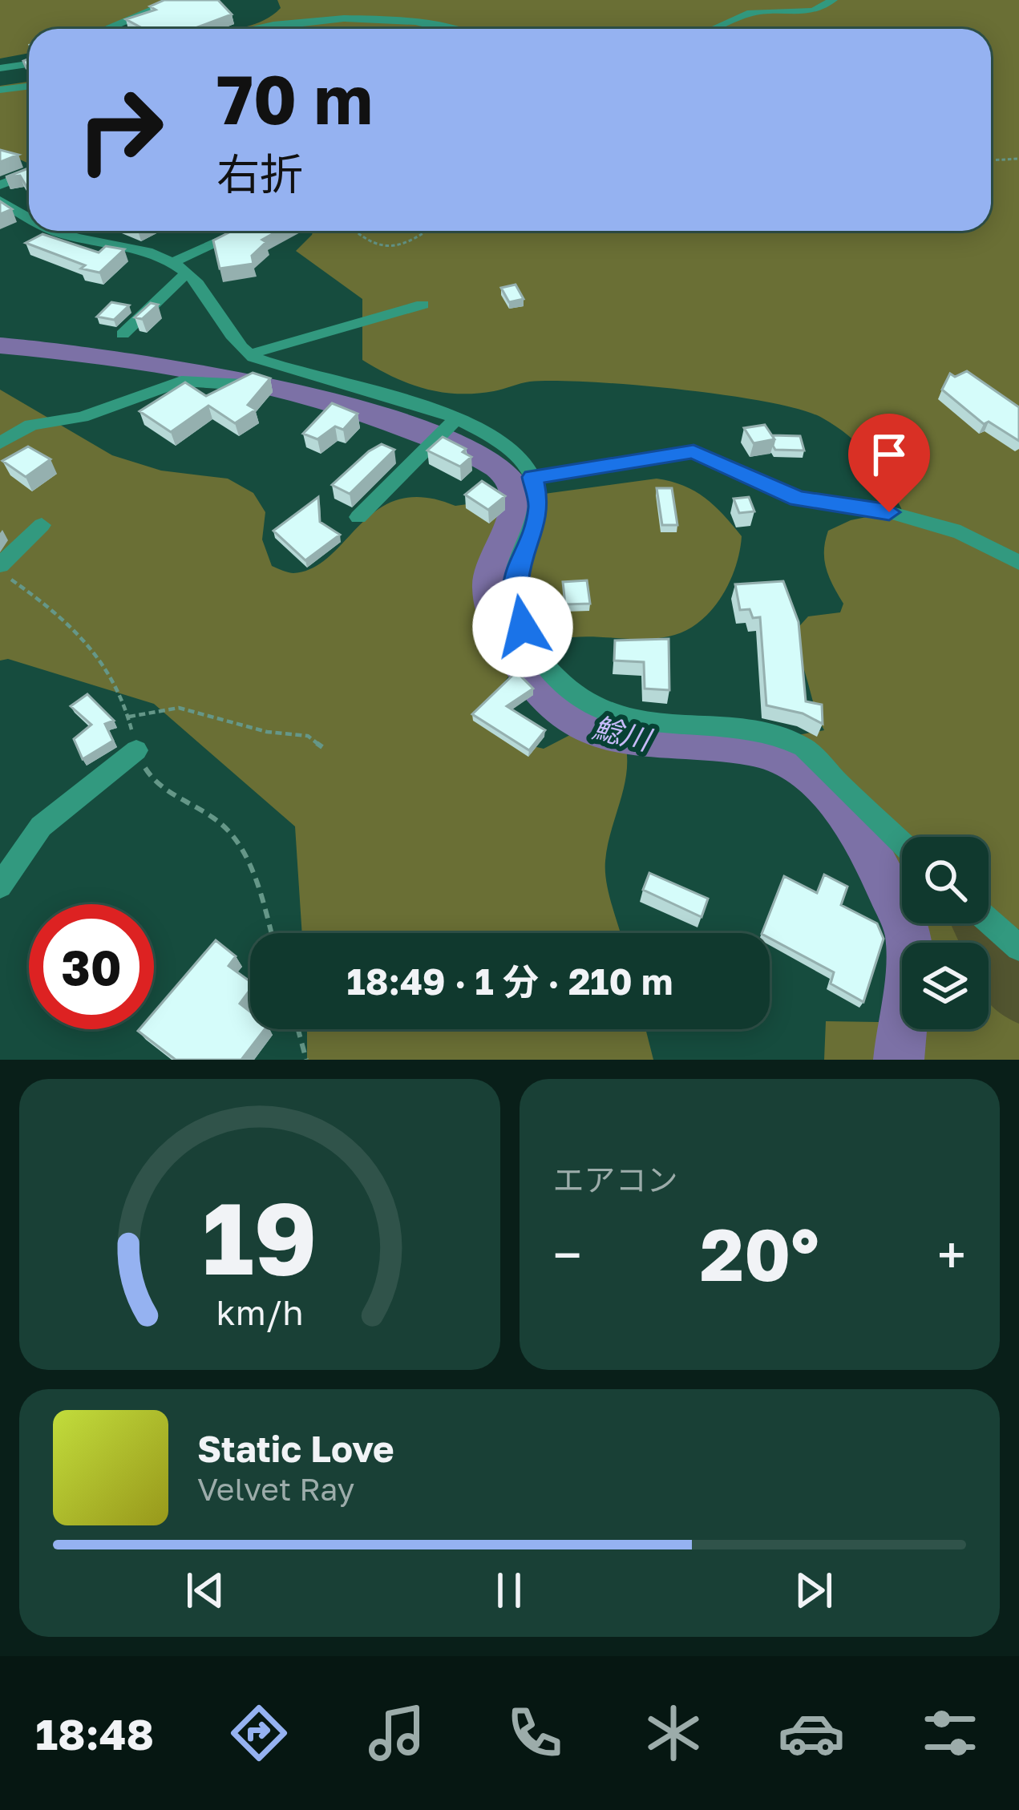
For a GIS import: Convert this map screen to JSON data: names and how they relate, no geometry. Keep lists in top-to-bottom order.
{
  "water": ["鯰川"],
  "page": {
    "turn": ["70 m", "右折"],
    "limit": "30",
    "trip": "18:49 · 1 分 · 210 m",
    "tile": "エアコン",
    "heat": ["−", "20°", "+"],
    "song": ["Static Love", "Velvet Ray"],
    "tabs": "18:48",
    "gauge": ["19", "km/h"]
  }
}
